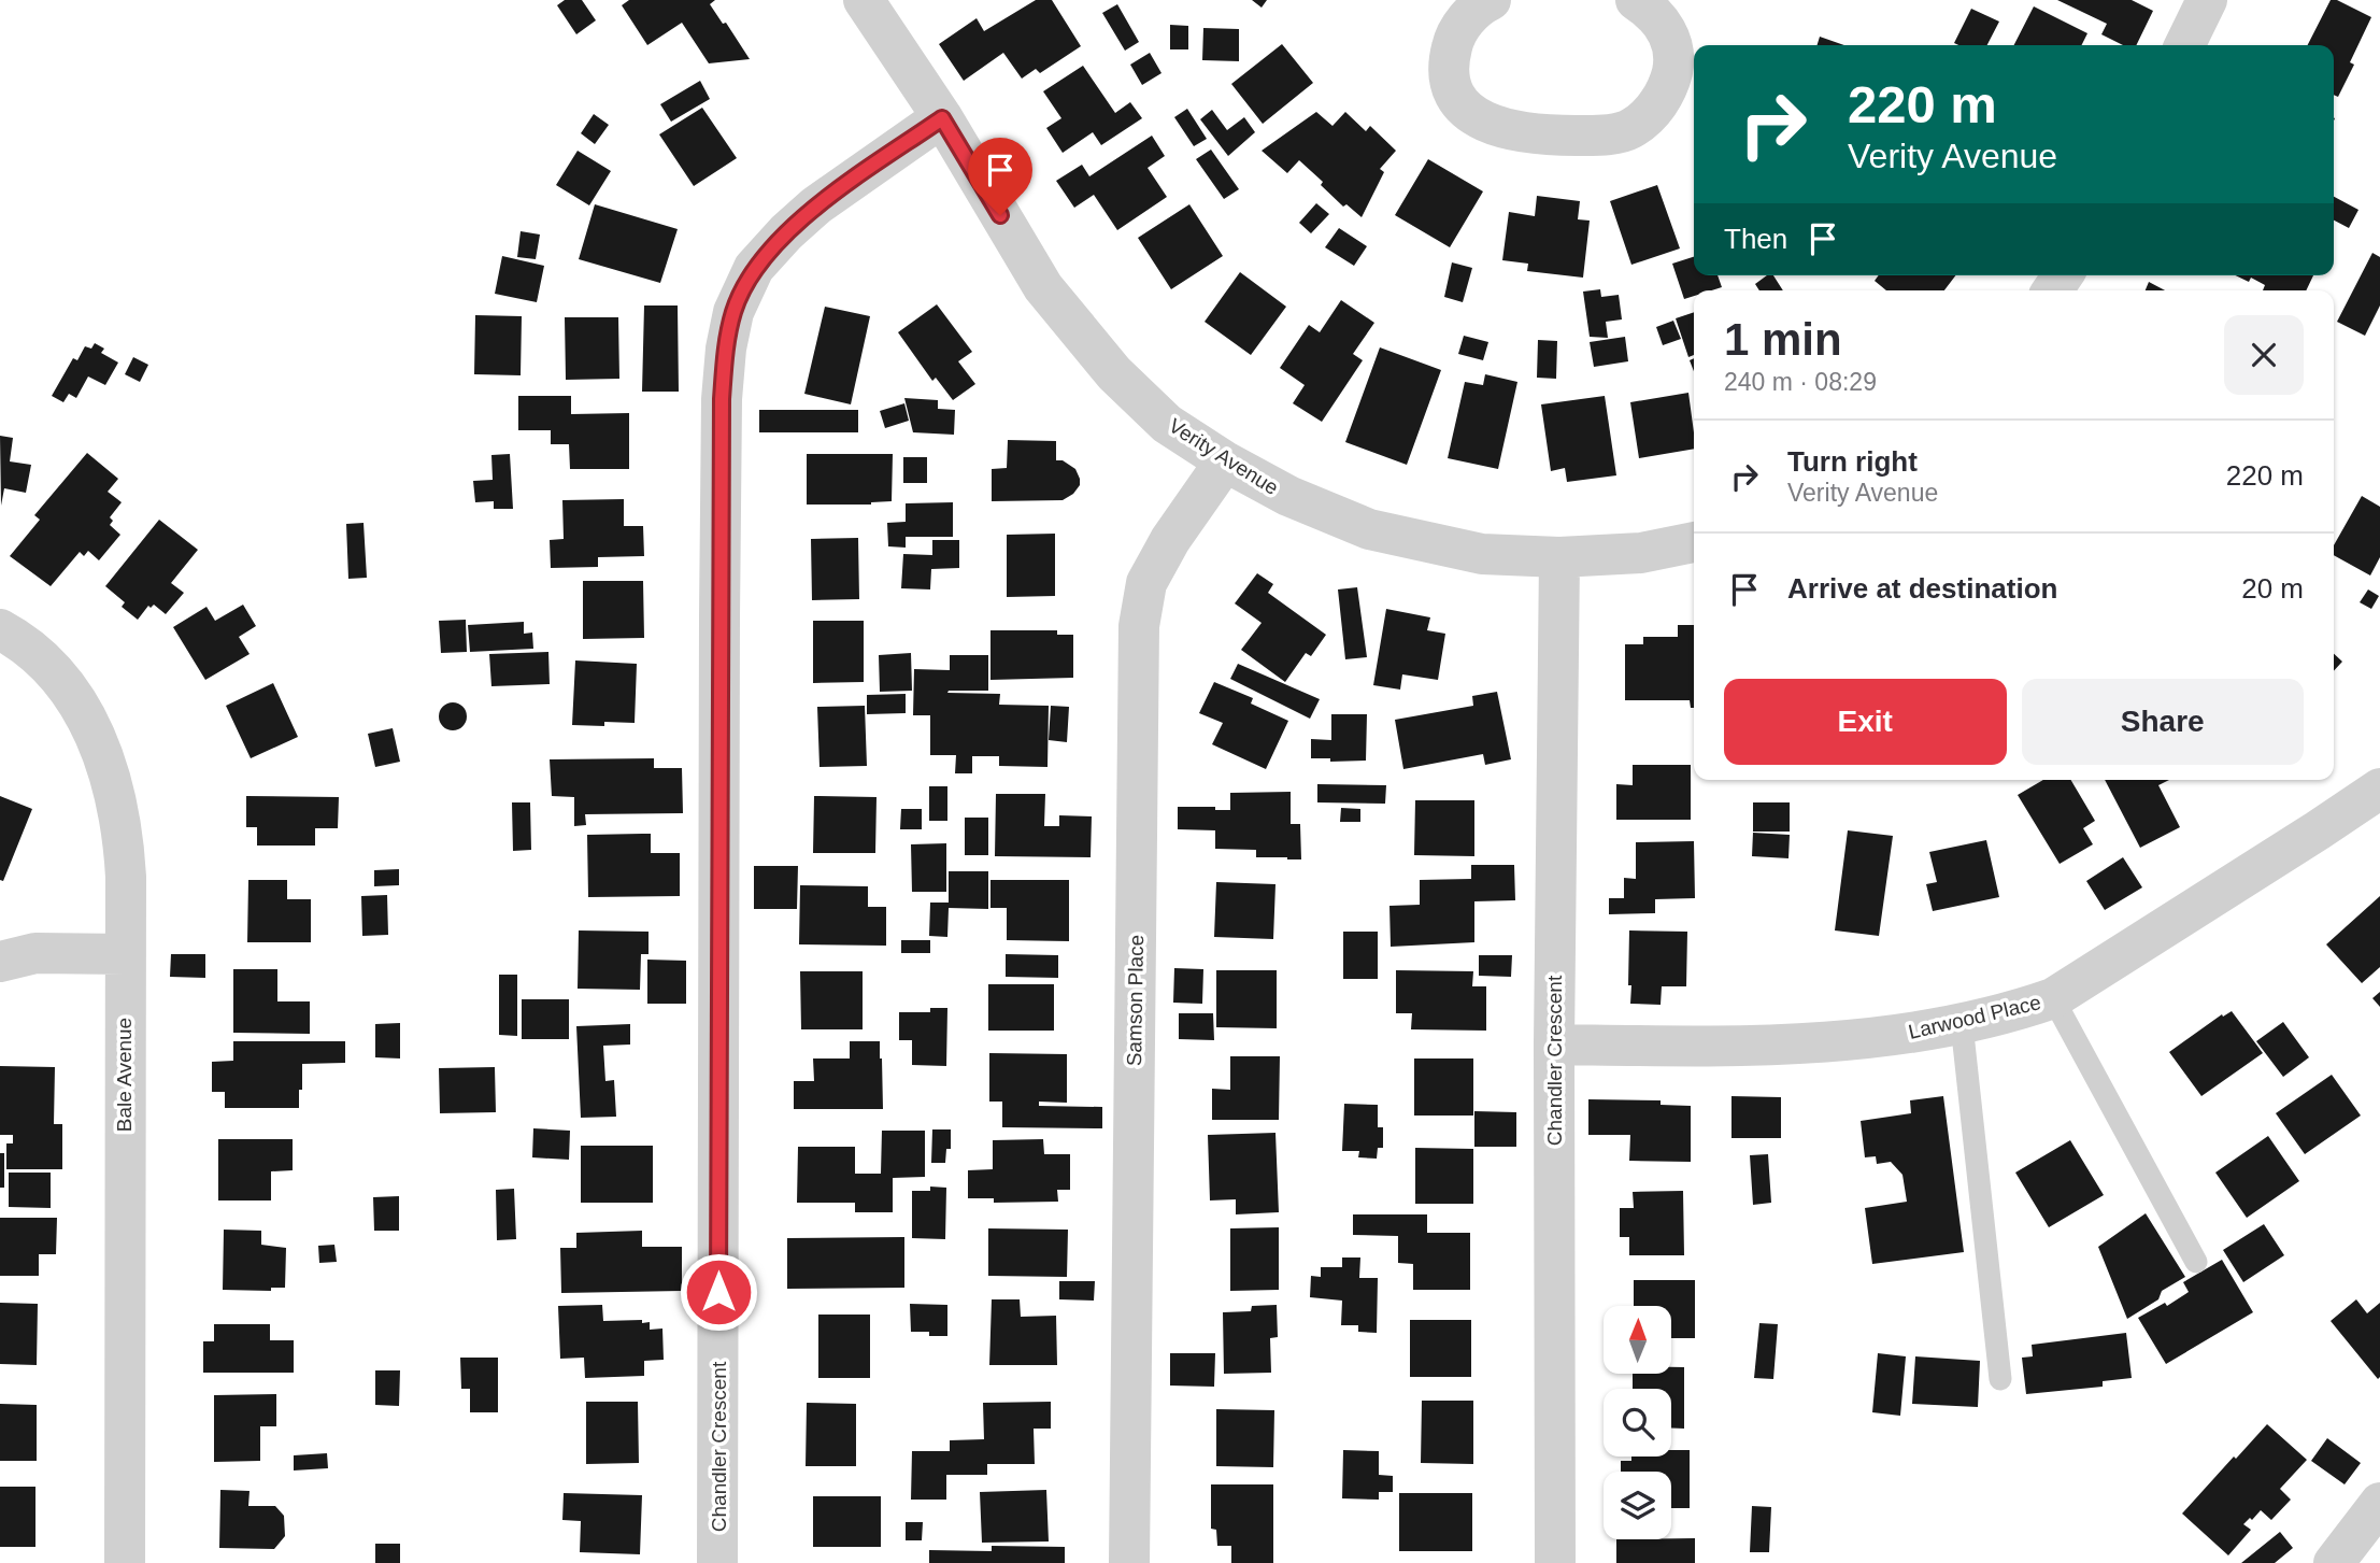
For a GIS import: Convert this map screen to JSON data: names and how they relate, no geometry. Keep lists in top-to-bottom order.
{
  "streets": {
    "street": [
      "Verity Avenue",
      "Samson Place",
      "Larwood Place",
      "Chandler Crescent",
      "Bale Avenue"
    ]
  },
  "crossings": [
    ["Verity Avenue", "Samson Place"],
    ["Verity Avenue", "Chandler Crescent"],
    ["Larwood Place", "Chandler Crescent"]
  ],
  "north": "top",
  "page": {
    "turn": ["220 m", "Verity Avenue"],
    "then": "Then",
    "heading": ["1 min", "240 m · 08:29"],
    "list": [
      {
        "name": "Turn right",
        "note": "Verity Avenue",
        "value": "220 m"
      },
      {
        "name": "Arrive at destination",
        "value": "20 m"
      }
    ],
    "buttons": ["Exit", "Share"]
  }
}
